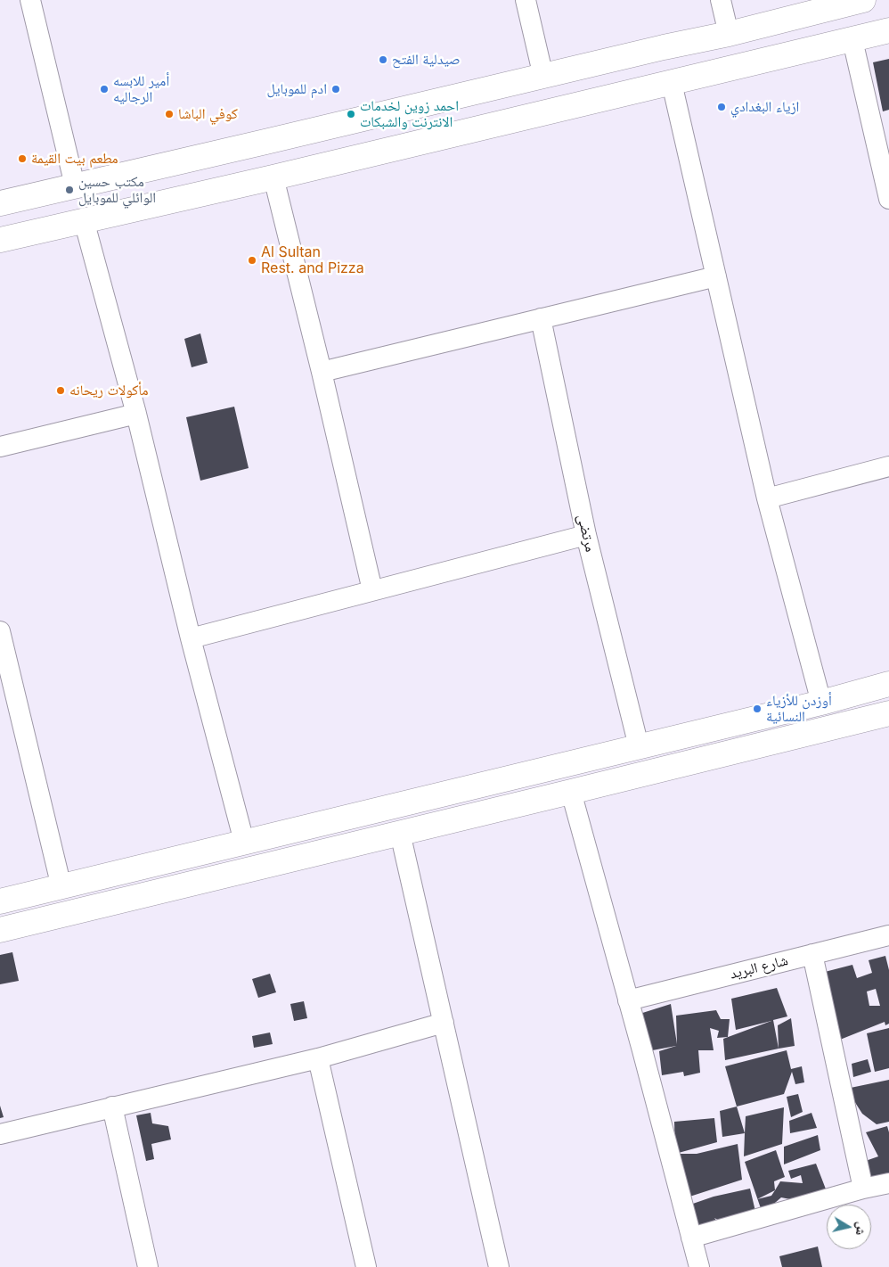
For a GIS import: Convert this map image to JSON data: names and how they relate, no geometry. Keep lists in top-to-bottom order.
{
  "streets": {
    "street": ["مرتضى", "شارع البريد"]
  },
  "places": [
    "صيدلية الفتح",
    "أمير للابسه الرجاليه",
    "ادم للموبايل",
    "ازياء البغدادي",
    "كوفي الباشا",
    "احمد زوين لخدمات الانترنت والشبكات",
    "مطعم بيت القيمة",
    "مكتب حسين الوائلي للموبايل",
    "Al Sultan Rest. and Pizza",
    "مأكولات ريحانه",
    "أوزدن للأزياء النسائية"
  ],
  "north": "right"
}
